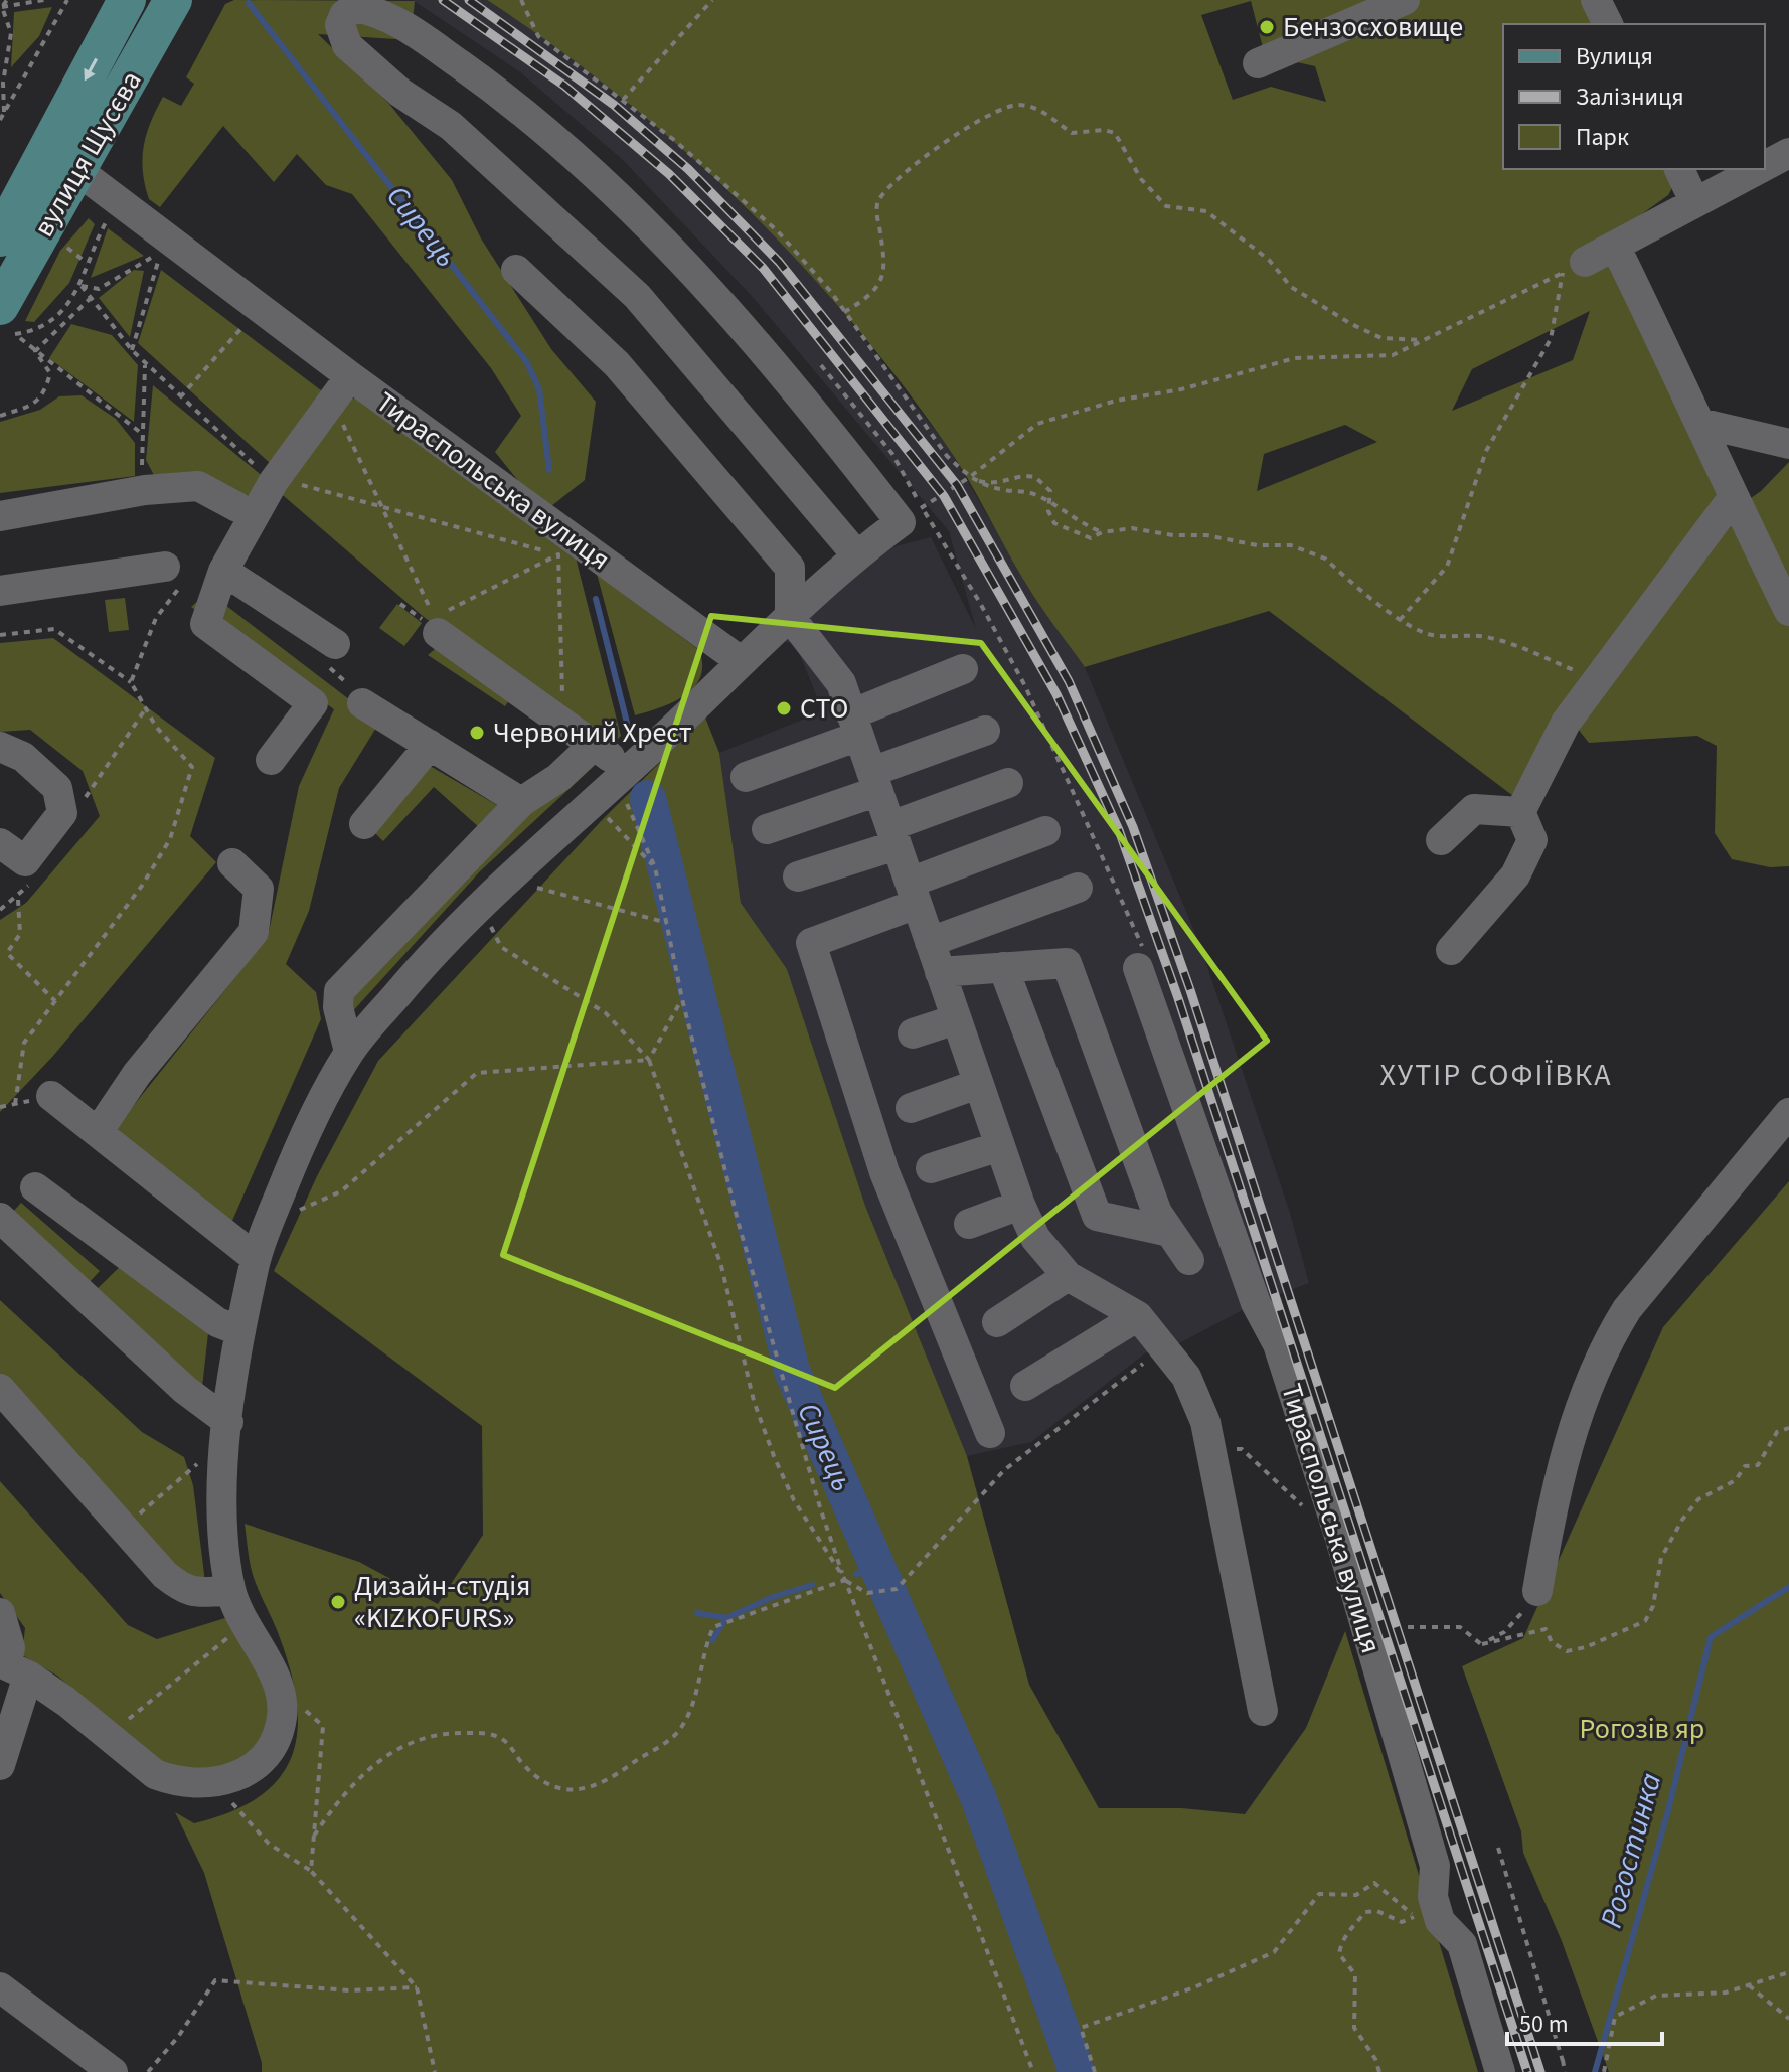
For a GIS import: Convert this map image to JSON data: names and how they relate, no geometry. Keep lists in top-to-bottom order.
{
  "streets": {
    "main road": ["вулиця Щусєва"],
    "street": ["Тираспольська вулиця"]
  },
  "crossings": [
    ["вулиця Щусєва", "Тираспольська вулиця"]
  ],
  "districts": ["ХУТІР СОФІЇВКА"],
  "water": ["Сирець", "Рогостинка"],
  "parks": ["Рогозів яр"],
  "places": [
    "Бензосховище",
    "СТО",
    "Червоний Хрест",
    "Дизайн-студія «KIZKOFURS»"
  ],
  "legend": ["Вулиця", "Залізниця", "Парк"],
  "scale_bar": "50 m"
}
